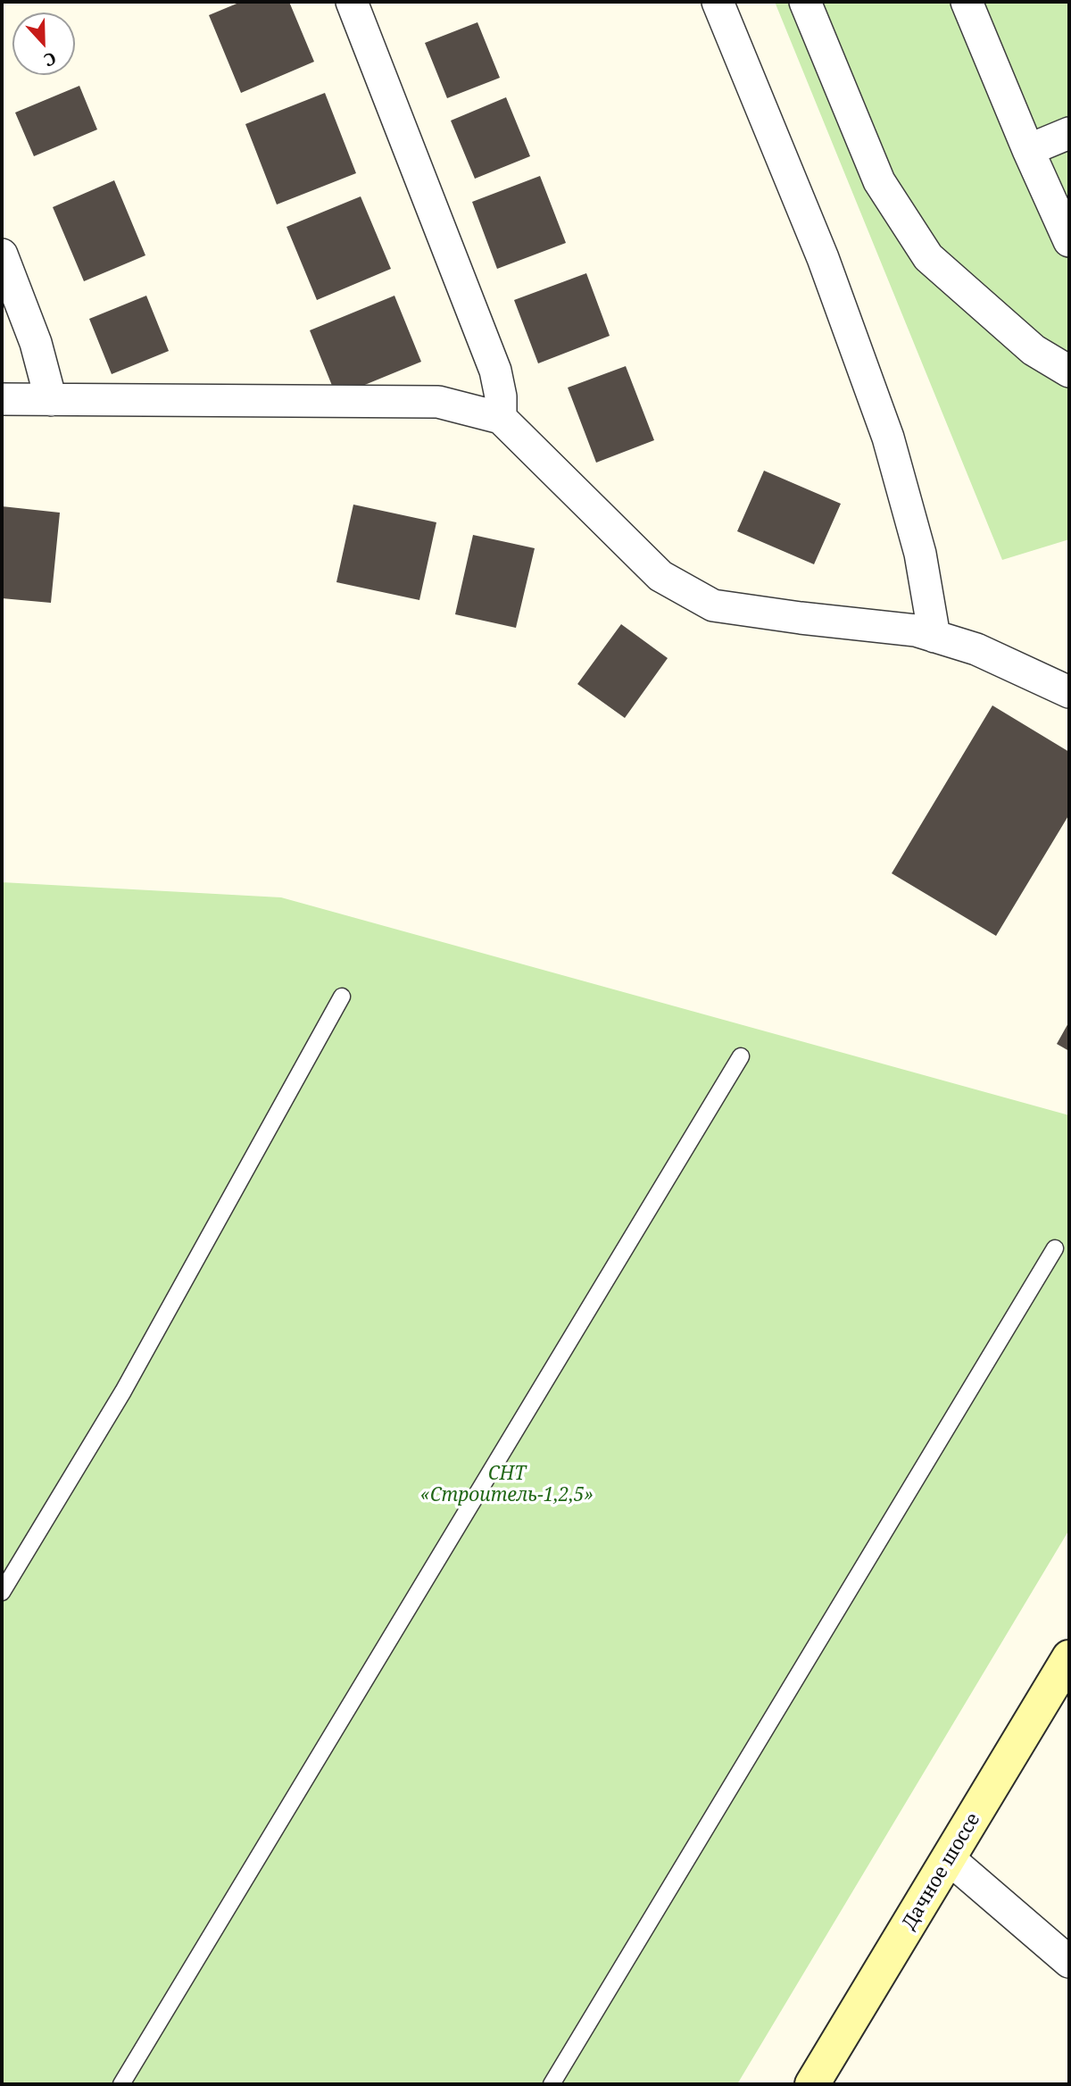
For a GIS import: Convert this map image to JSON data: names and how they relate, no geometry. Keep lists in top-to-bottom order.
{
  "streets": {
    "main road": ["Дачное шоссе"]
  },
  "parks": ["СНТ «Строитель-1,2,5»"],
  "north": "bottom"
}
